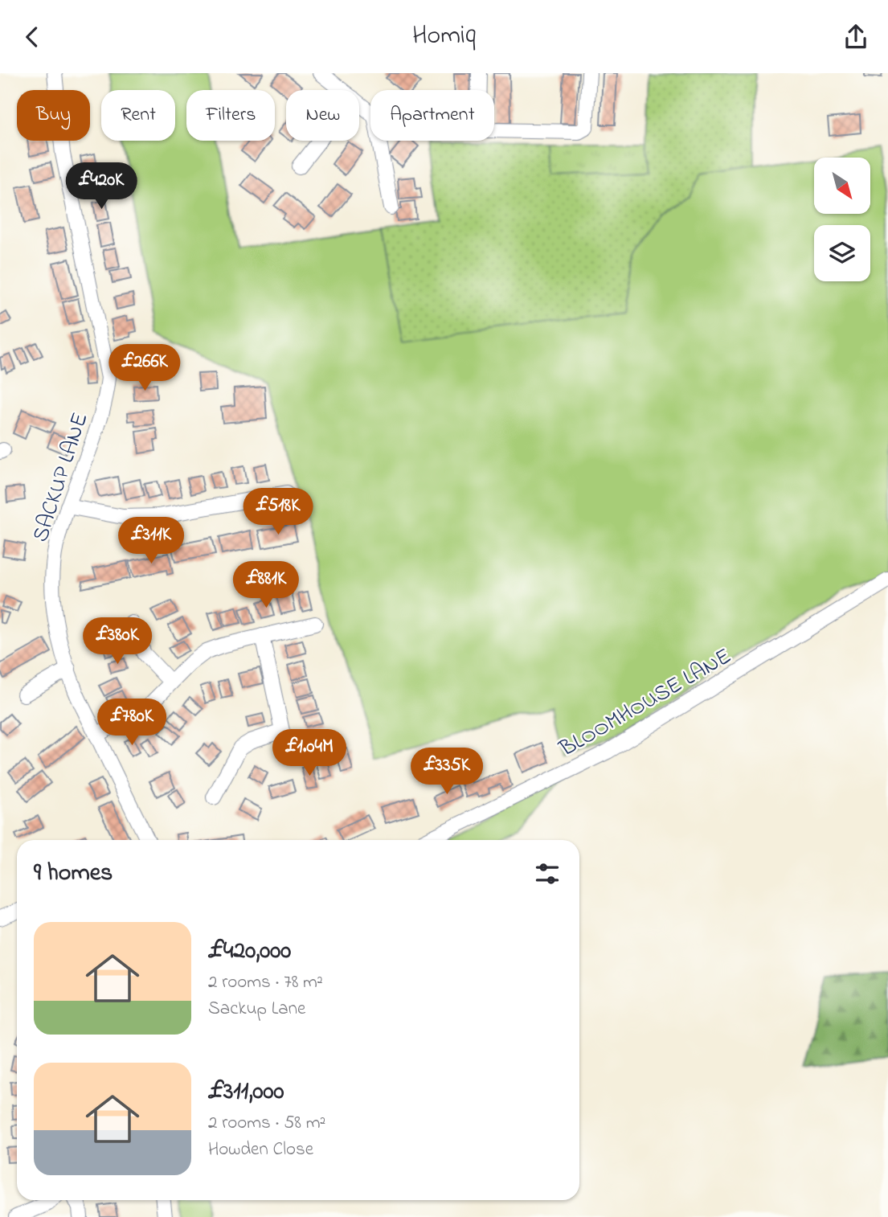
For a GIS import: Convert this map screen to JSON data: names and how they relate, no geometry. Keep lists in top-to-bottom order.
{
  "streets": {
    "street": ["SACKUP LANE", "BLOOMHOUSE LANE"]
  },
  "north": "bottom right",
  "page": {
    "header": "Homiq",
    "chip": [
      "Buy",
      "Rent",
      "Filters",
      "New",
      "Apartment"
    ],
    "price": [
      "£420K",
      "£266K",
      "£518K",
      "£311K",
      "£881K",
      "£380K",
      "£780K",
      "£1.04M",
      "£335K"
    ],
    "heading": "9 homes",
    "list": [
      {
        "name": "£420,000",
        "note": "2 rooms · 78 m² · Sackup Lane"
      },
      {
        "name": "£311,000",
        "note": "2 rooms · 58 m² · Howden Close"
      }
    ]
  }
}
